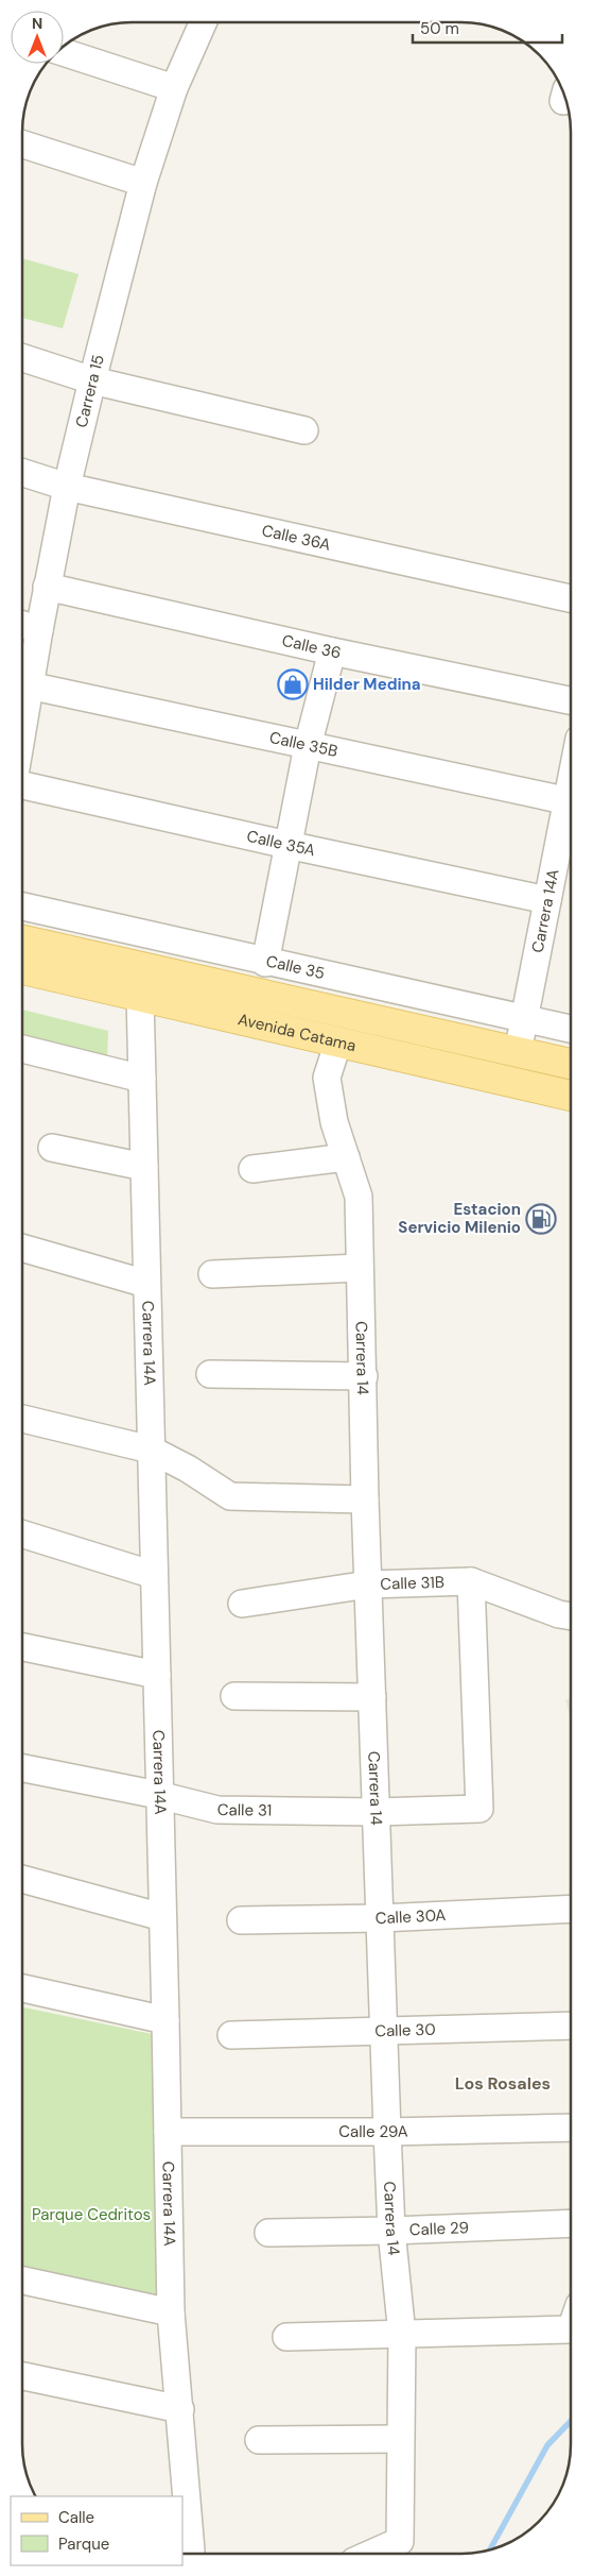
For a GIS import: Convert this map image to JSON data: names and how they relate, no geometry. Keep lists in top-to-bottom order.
{
  "streets": {
    "main road": ["Avenida Catama"],
    "street": [
      "Carrera 15",
      "Calle 36A",
      "Calle 36",
      "Calle 35B",
      "Calle 35A",
      "Carrera 14A",
      "Calle 35",
      "Carrera 14",
      "Calle 31B",
      "Calle 31",
      "Calle 30A",
      "Calle 30",
      "Calle 29A",
      "Calle 29"
    ]
  },
  "crossings": [
    ["Carrera 15", "Calle 36A"],
    ["Carrera 15", "Calle 36"],
    ["Carrera 15", "Calle 35B"],
    ["Calle 35A", "Carrera 14A"],
    ["Carrera 14A", "Calle 35"],
    ["Carrera 14A", "Avenida Catama"],
    ["Carrera 14A", "Calle 31"],
    ["Carrera 14A", "Calle 29A"],
    ["Avenida Catama", "Carrera 14"],
    ["Carrera 14", "Calle 31B"],
    ["Carrera 14", "Calle 31"],
    ["Carrera 14", "Calle 30A"],
    ["Carrera 14", "Calle 30"],
    ["Carrera 14", "Calle 29A"],
    ["Carrera 14", "Calle 29"],
    ["Calle 31B", "Calle 31"]
  ],
  "districts": ["Los Rosales"],
  "parks": ["Parque Cedritos"],
  "places": {
    "shop": ["Hilder Medina"],
    "fuel station": ["Estacion Servicio Milenio"]
  },
  "legend": ["Calle", "Parque"],
  "scale_bar": "50 m",
  "north": "top"
}
